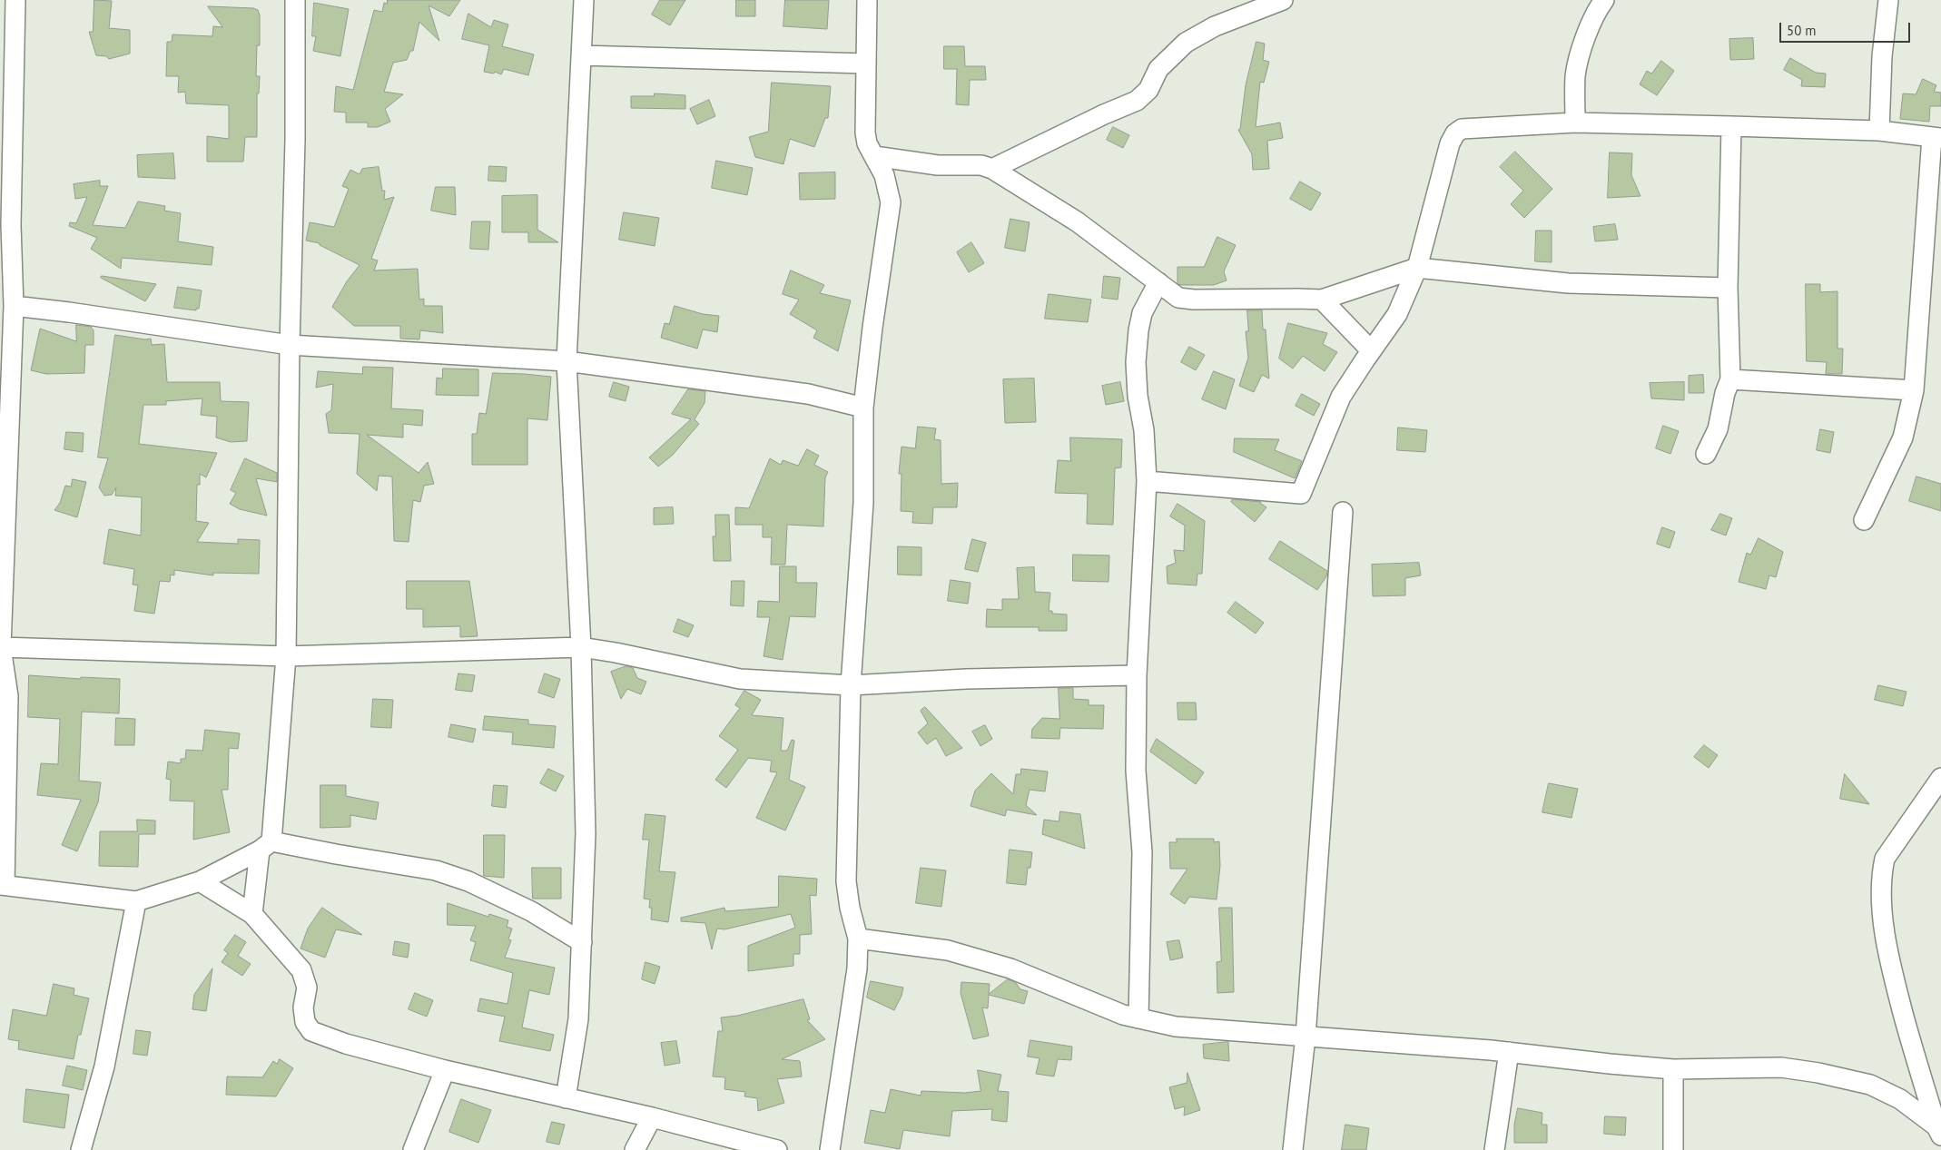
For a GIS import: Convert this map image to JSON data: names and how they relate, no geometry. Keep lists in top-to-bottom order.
{
  "scale_bar": "50 m"
}
